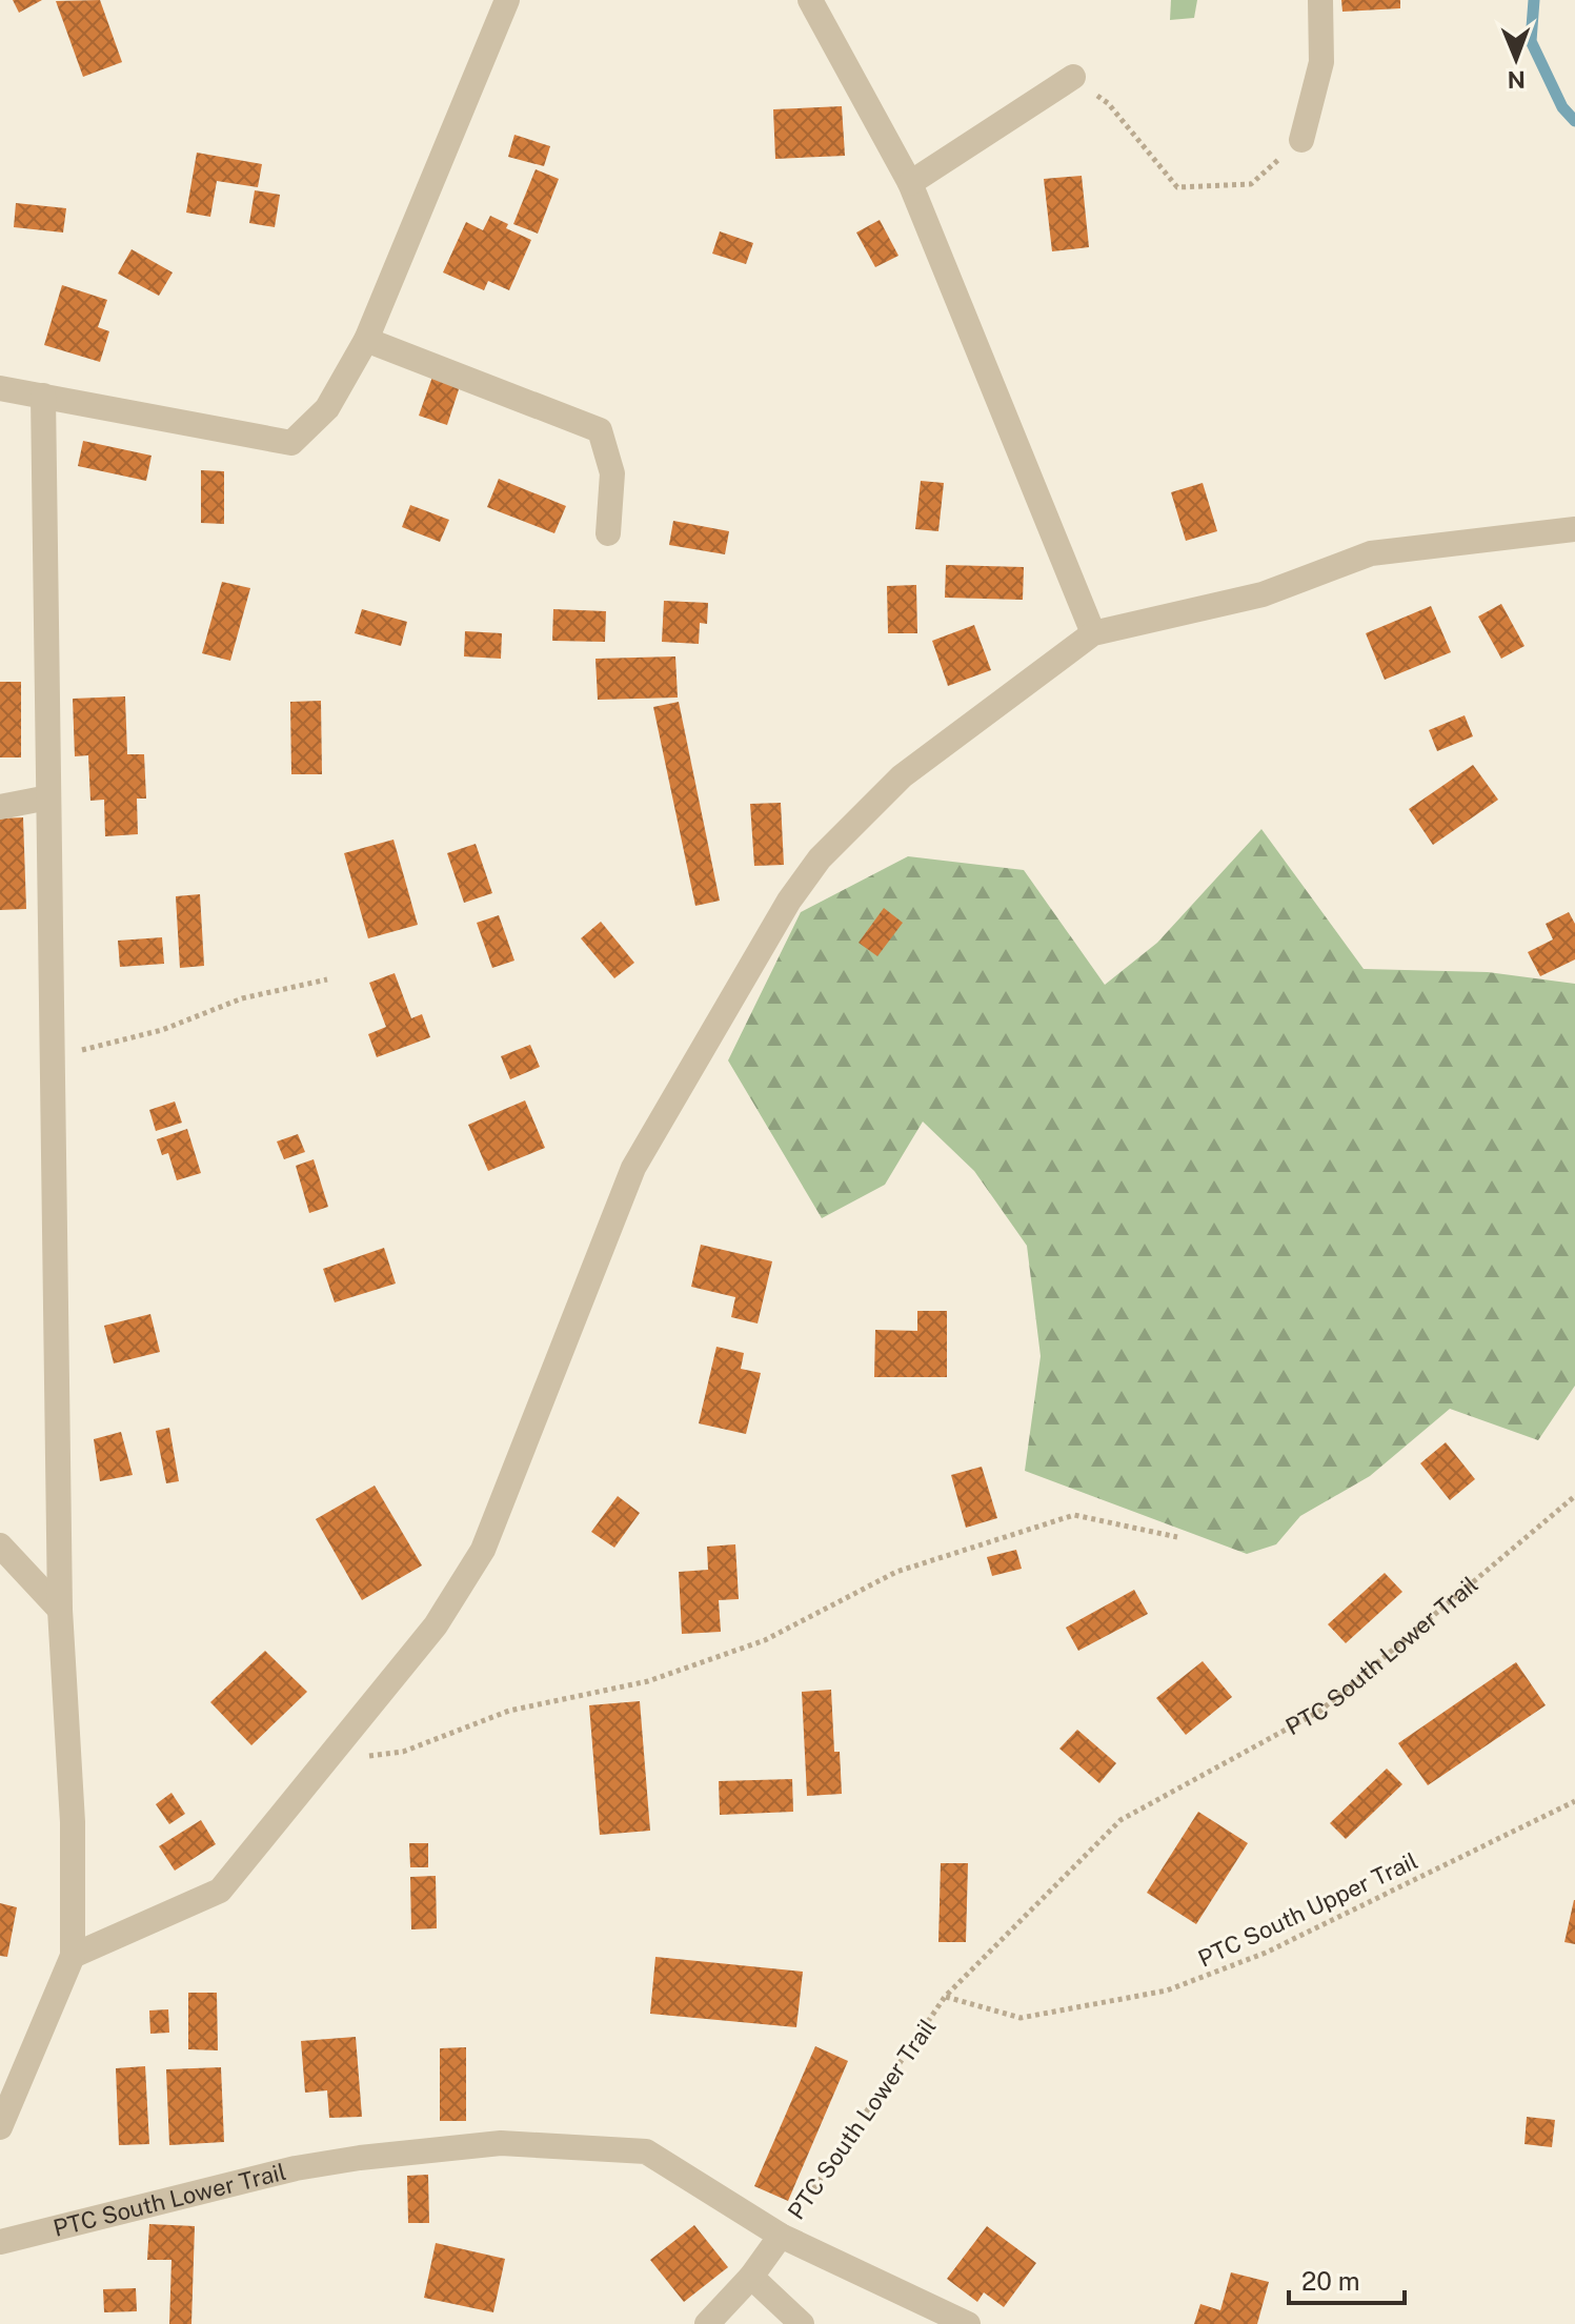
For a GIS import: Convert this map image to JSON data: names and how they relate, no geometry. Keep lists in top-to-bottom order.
{
  "streets": {
    "street": ["PTC South Lower Trail"],
    "path": ["PTC South Upper Trail"]
  },
  "crossings": [
    ["PTC South Lower Trail", "PTC South Upper Trail"]
  ],
  "scale_bar": "20 m",
  "north": "bottom"
}
